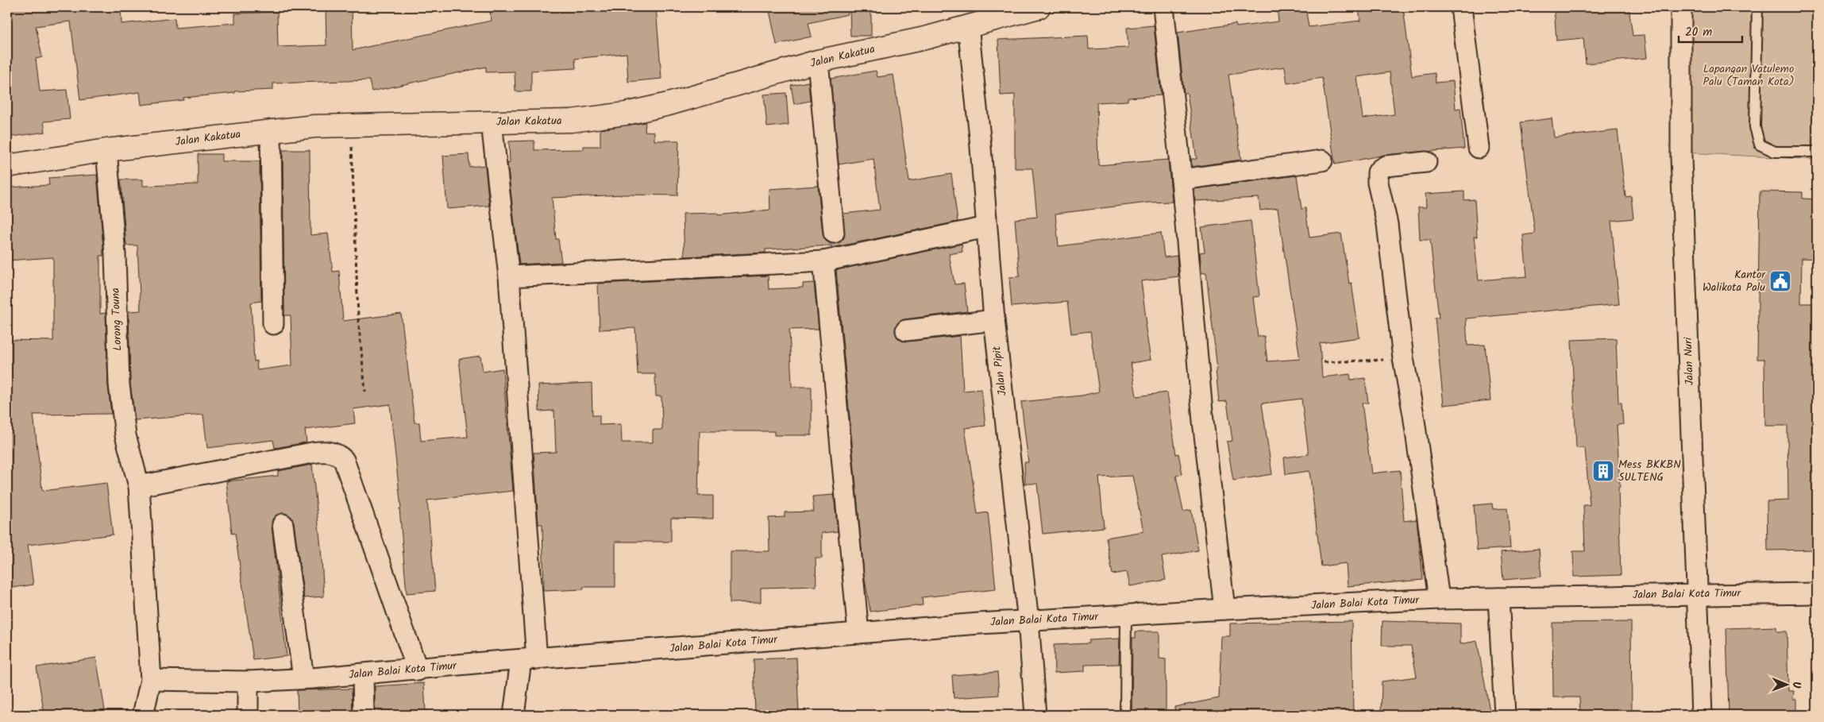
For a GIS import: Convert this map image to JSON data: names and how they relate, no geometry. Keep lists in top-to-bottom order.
{
  "streets": {
    "street": [
      "Jalan Kakatua",
      "Lorong Touna",
      "Jalan Nuri",
      "Jalan Pipit",
      "Jalan Balai Kota Timur"
    ]
  },
  "crossings": [
    ["Jalan Kakatua", "Lorong Touna"],
    ["Jalan Kakatua", "Jalan Pipit"],
    ["Lorong Touna", "Jalan Balai Kota Timur"],
    ["Jalan Nuri", "Jalan Balai Kota Timur"],
    ["Jalan Pipit", "Jalan Balai Kota Timur"]
  ],
  "parks": ["Lapangan Vatulemo Palu (Taman Kota)"],
  "places": {
    "public building": ["Kantor Walikota Palu"],
    "building": ["Mess BKKBN SULTENG"]
  },
  "scale_bar": "20 m",
  "north": "right"
}
